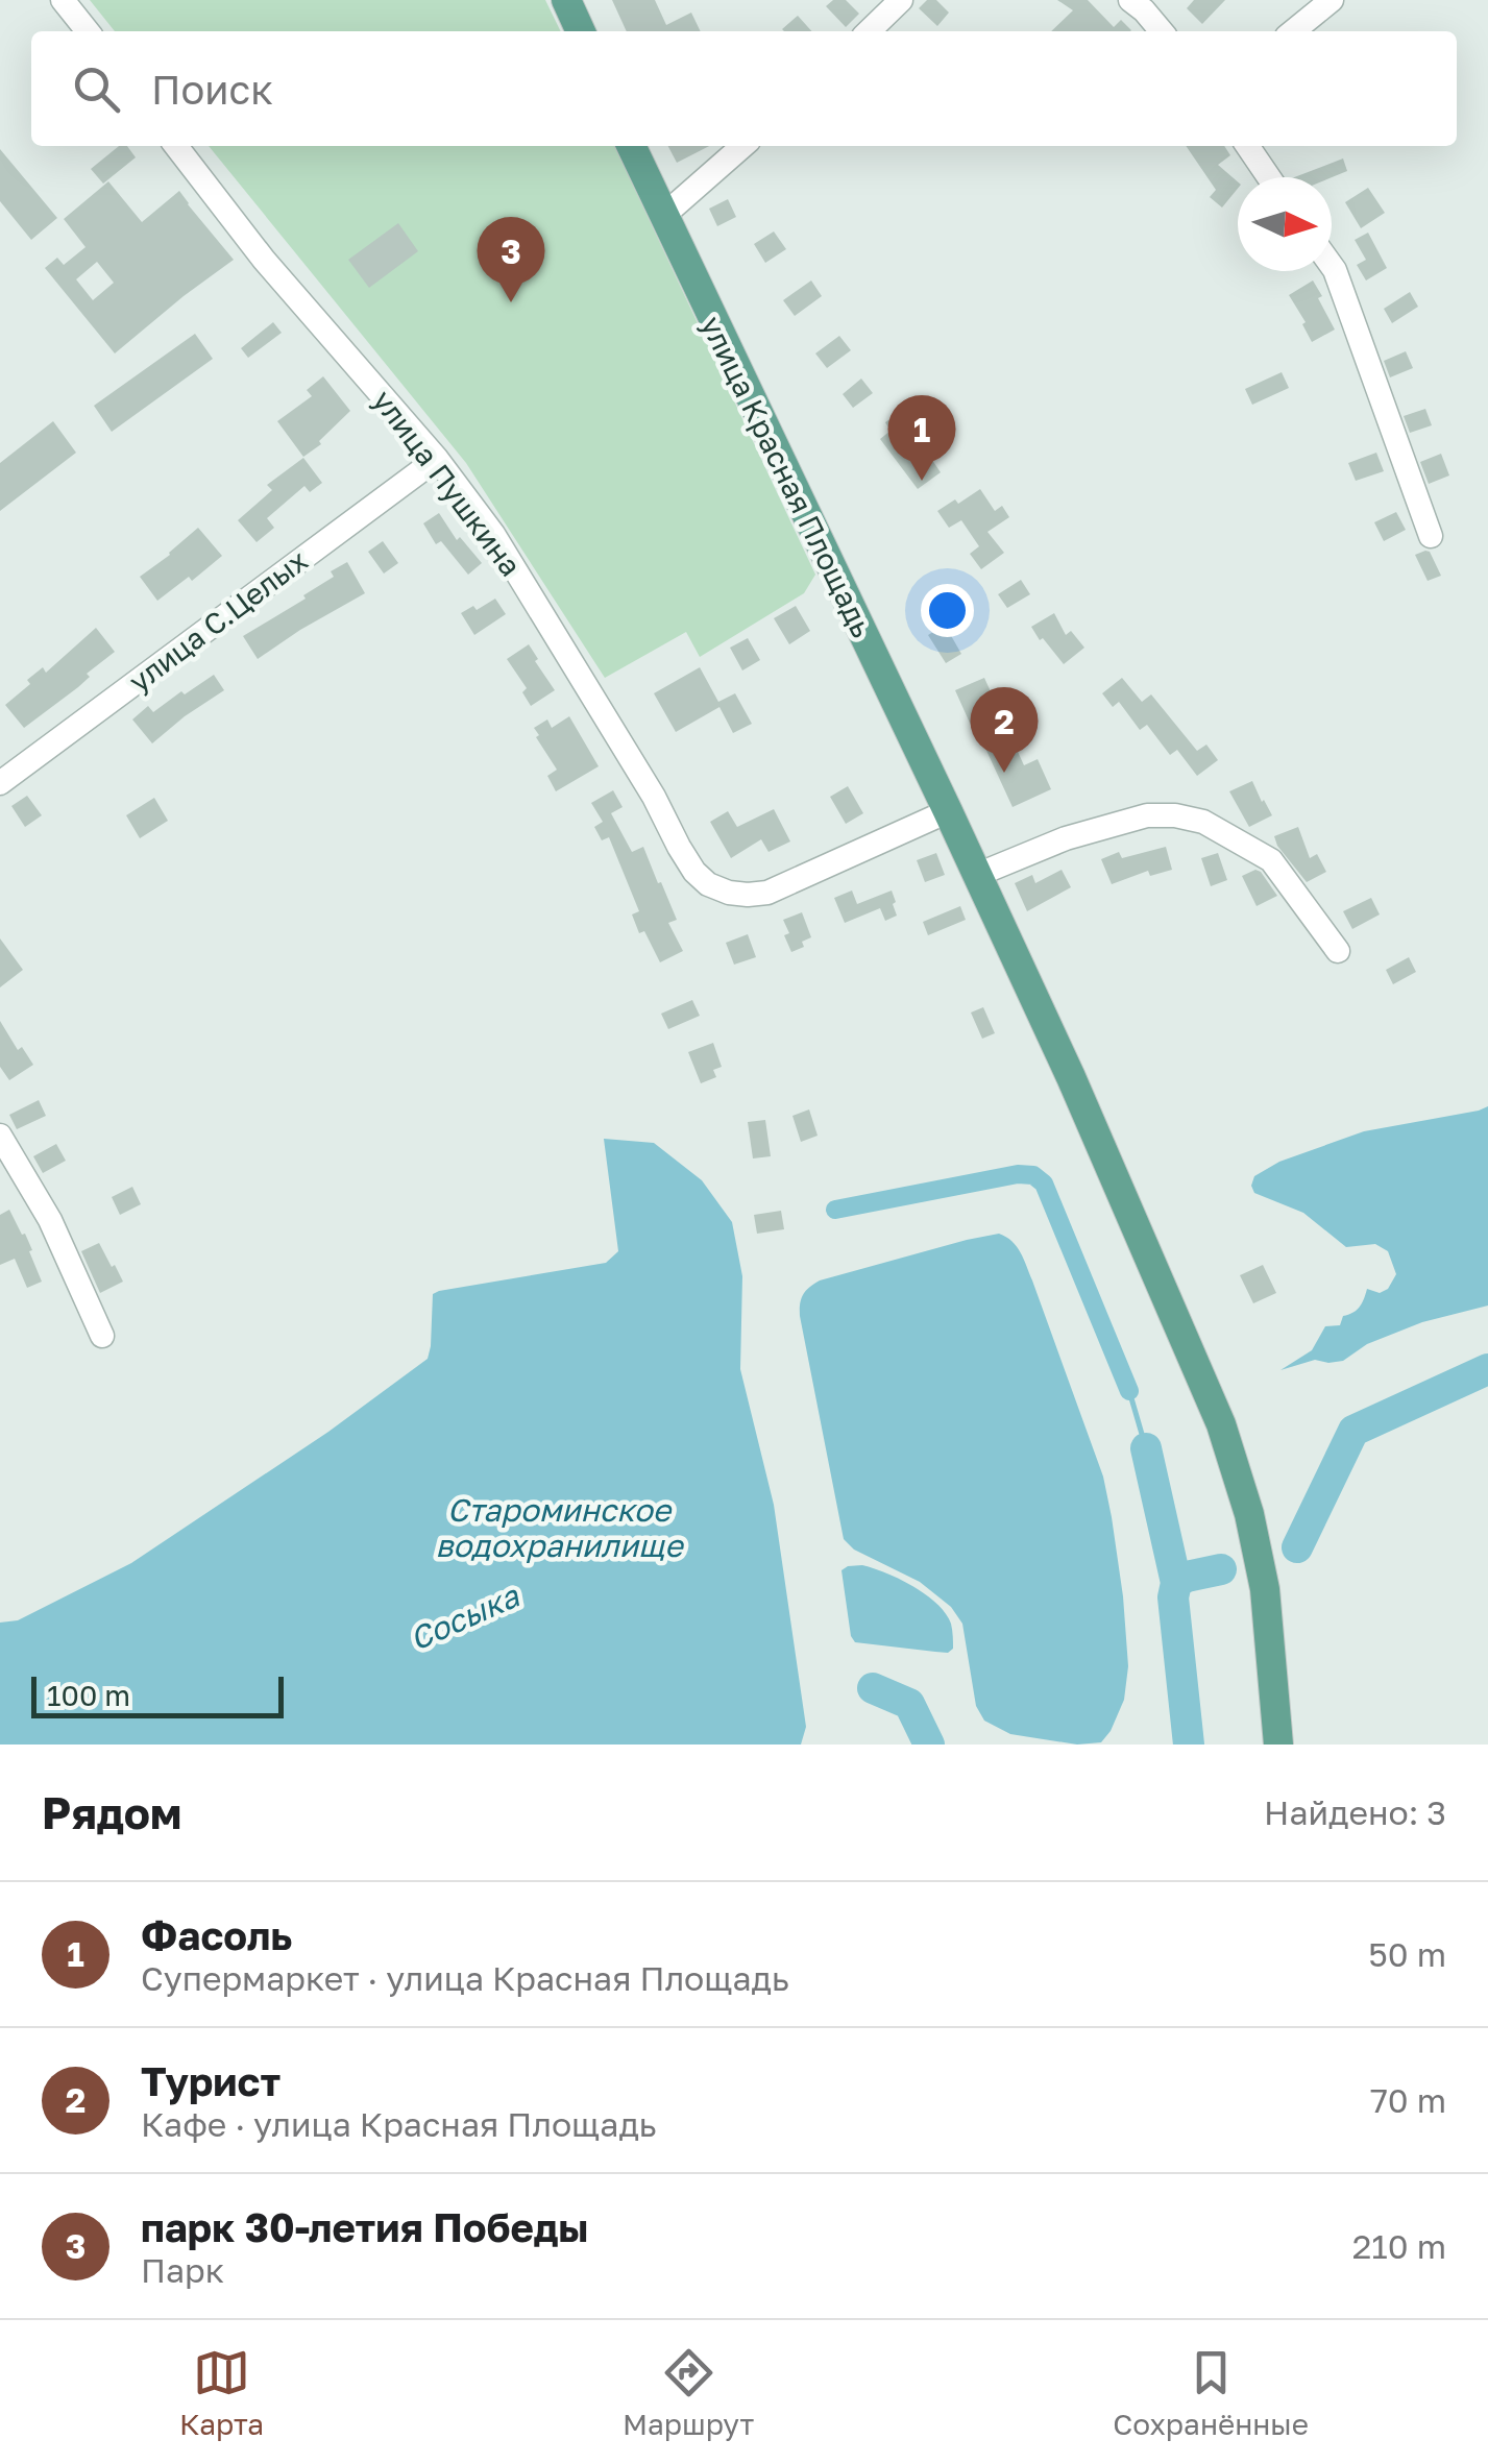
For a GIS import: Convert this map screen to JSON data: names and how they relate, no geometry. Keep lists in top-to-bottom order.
{
  "streets": {
    "main road": ["улица Красная Площадь"],
    "street": ["улица Пушкина", "улица С.Целых"]
  },
  "crossings": [
    ["улица Красная Площадь", "улица Пушкина"],
    ["улица Пушкина", "улица С.Целых"]
  ],
  "water": ["Староминское водохранилище", "Сосыка"],
  "scale_bar": "100 m",
  "north": "right",
  "page": {
    "search": "Поиск",
    "pins": ["3", "1", "2"],
    "scale": "100 m",
    "heading": ["Рядом", "Найдено: 3"],
    "list": [
      {
        "mark": "1",
        "name": "Фасоль",
        "note": "Супермаркет · улица Красная Площадь",
        "value": "50 m"
      },
      {
        "mark": "2",
        "name": "Турист",
        "note": "Кафе · улица Красная Площадь",
        "value": "70 m"
      },
      {
        "mark": "3",
        "name": "парк 30-летия Победы",
        "note": "Парк",
        "value": "210 m"
      }
    ],
    "nav": ["Карта", "Маршрут", "Сохранённые"]
  }
}
